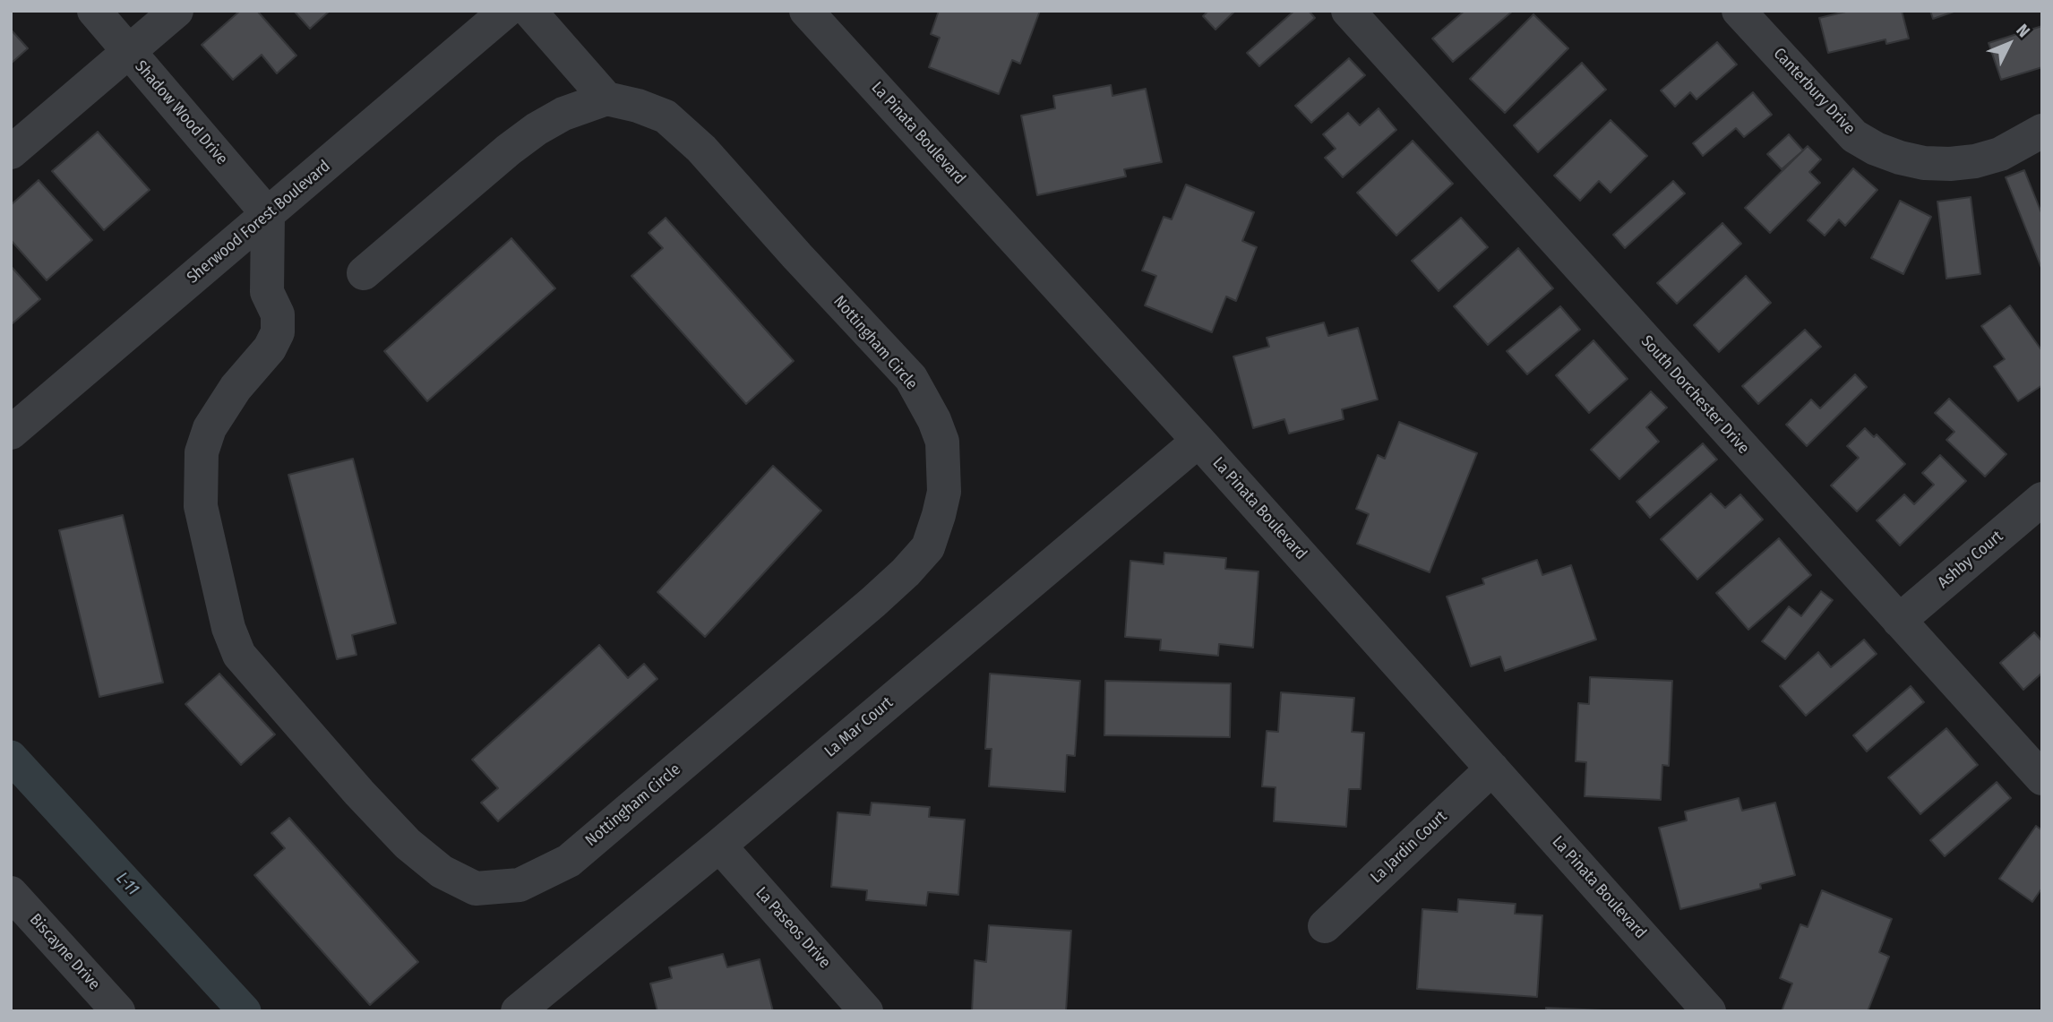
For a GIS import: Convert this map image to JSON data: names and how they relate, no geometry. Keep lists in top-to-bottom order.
{
  "streets": {
    "street": [
      "Canterbury Drive",
      "Shadow Wood Drive",
      "La Pinata Boulevard",
      "Sherwood Forest Boulevard",
      "Nottingham Circle",
      "South Dorchester Drive",
      "Ashby Court",
      "La Mar Court",
      "La Jardin Court",
      "La Paseos Drive",
      "Biscayne Drive"
    ]
  },
  "crossings": [
    ["Shadow Wood Drive", "Sherwood Forest Boulevard"],
    ["Shadow Wood Drive", "Nottingham Circle"],
    ["La Pinata Boulevard", "La Mar Court"],
    ["La Pinata Boulevard", "La Jardin Court"],
    ["Sherwood Forest Boulevard", "Nottingham Circle"],
    ["South Dorchester Drive", "Ashby Court"],
    ["La Mar Court", "La Paseos Drive"]
  ],
  "water": ["L-11"],
  "north": "top right"
}
